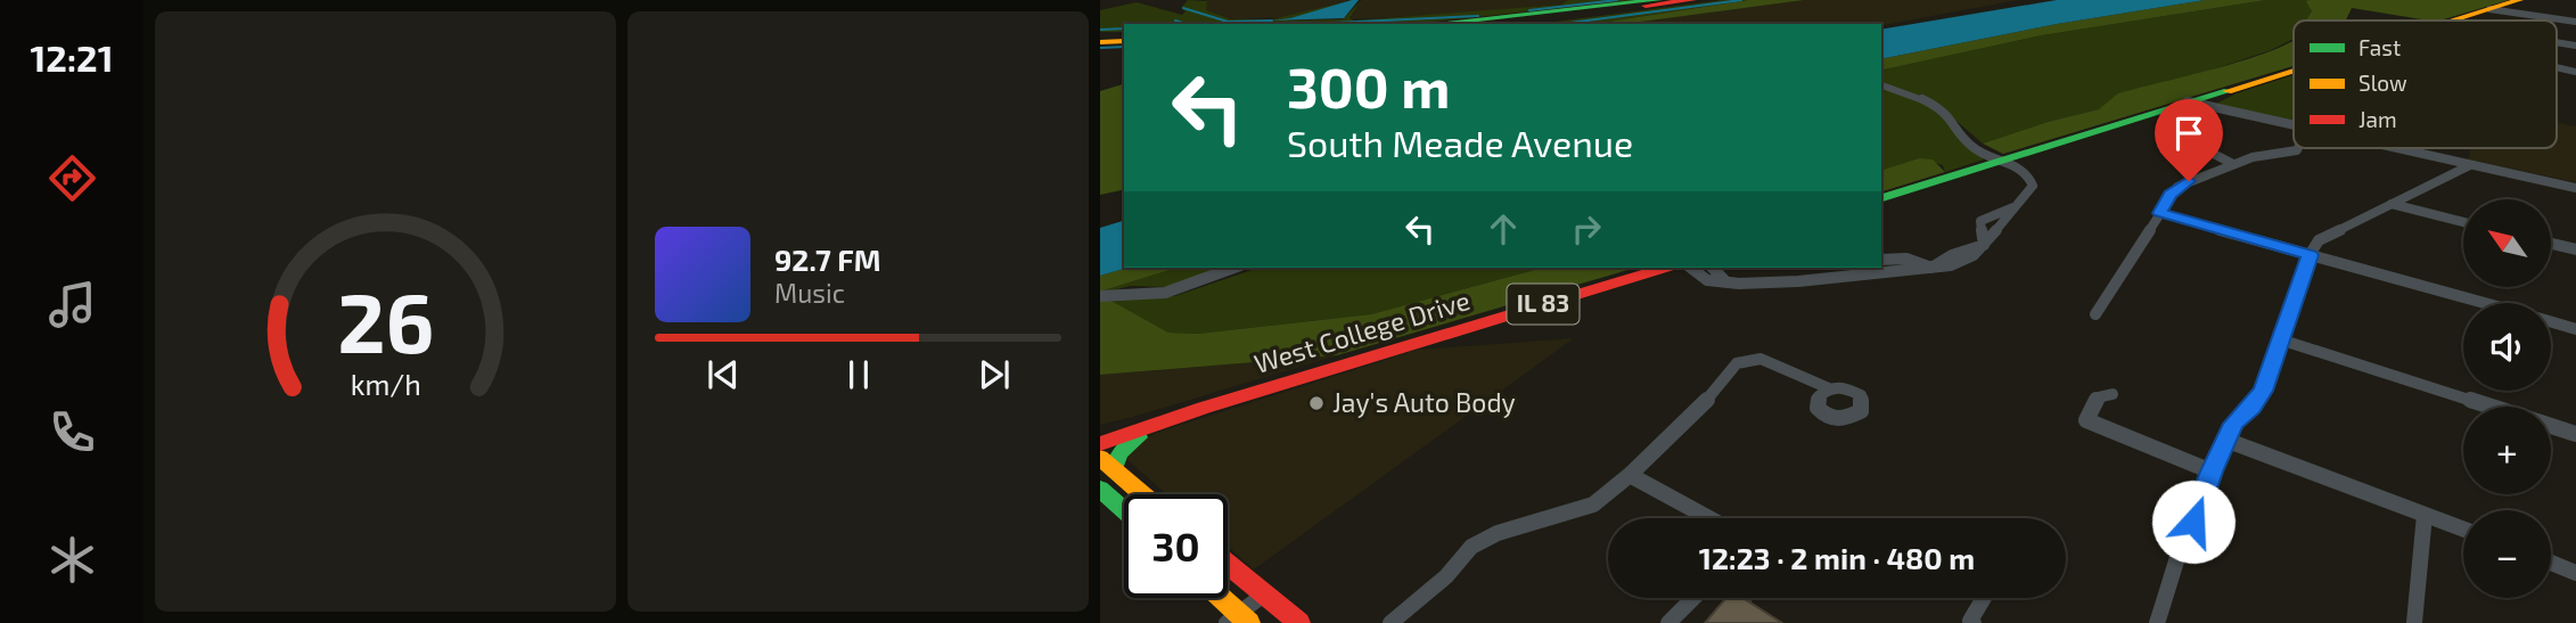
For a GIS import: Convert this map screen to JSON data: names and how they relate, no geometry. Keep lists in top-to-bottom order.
{
  "streets": {
    "main road": ["IL 83", "West College Drive"]
  },
  "places": ["Jay's Auto Body"],
  "legend": ["Fast", "Slow", "Jam"],
  "north": "top left",
  "page": {
    "tabs": "12:21",
    "turn": ["300 m", "South Meade Avenue"],
    "map_buttons": ["+", "−"],
    "song": ["92.7 FM", "Music"],
    "limit": "30",
    "trip": "12:23 · 2 min · 480 m",
    "gauge": ["26", "km/h"]
  }
}
